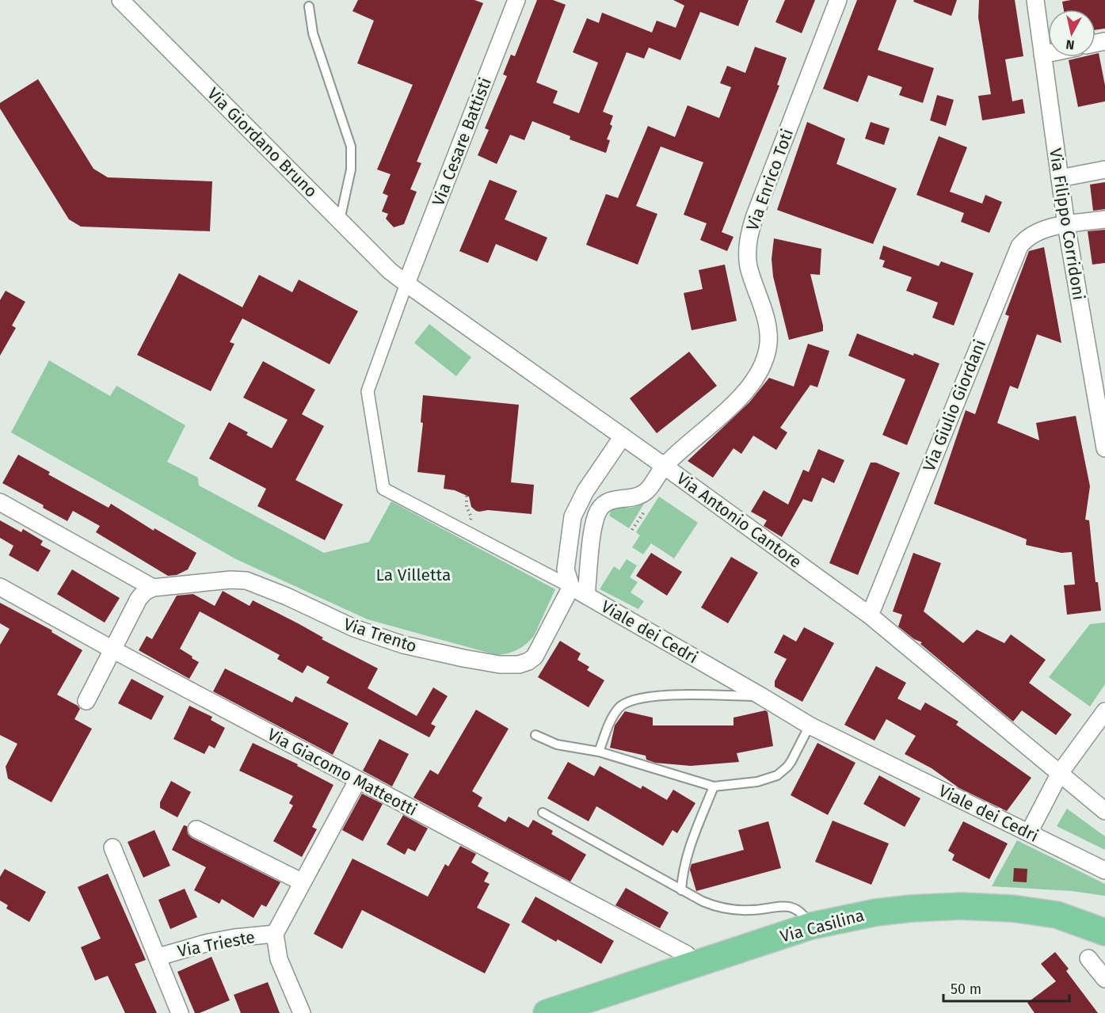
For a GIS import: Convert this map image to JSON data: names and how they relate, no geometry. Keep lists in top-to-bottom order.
{
  "streets": {
    "main road": ["Via Casilina"],
    "street": [
      "Via Cesare Battisti",
      "Via Giordano Bruno",
      "Via Enrico Toti",
      "Via Filippo Corridoni",
      "Via Giulio Giordani",
      "Via Antonio Cantore",
      "Viale dei Cedri",
      "Via Trento",
      "Via Giacomo Matteotti",
      "Via Trieste"
    ]
  },
  "crossings": [
    ["Via Cesare Battisti", "Via Giordano Bruno"],
    ["Via Cesare Battisti", "Via Antonio Cantore"],
    ["Via Cesare Battisti", "Viale dei Cedri"],
    ["Via Giordano Bruno", "Via Antonio Cantore"],
    ["Via Giordano Bruno", "Viale dei Cedri"],
    ["Via Enrico Toti", "Via Antonio Cantore"],
    ["Via Enrico Toti", "Viale dei Cedri"],
    ["Via Filippo Corridoni", "Via Giulio Giordani"],
    ["Via Giulio Giordani", "Via Antonio Cantore"],
    ["Via Antonio Cantore", "Viale dei Cedri"],
    ["Viale dei Cedri", "Via Trento"]
  ],
  "parks": ["La Villetta"],
  "scale_bar": "50 m",
  "north": "bottom"
}
